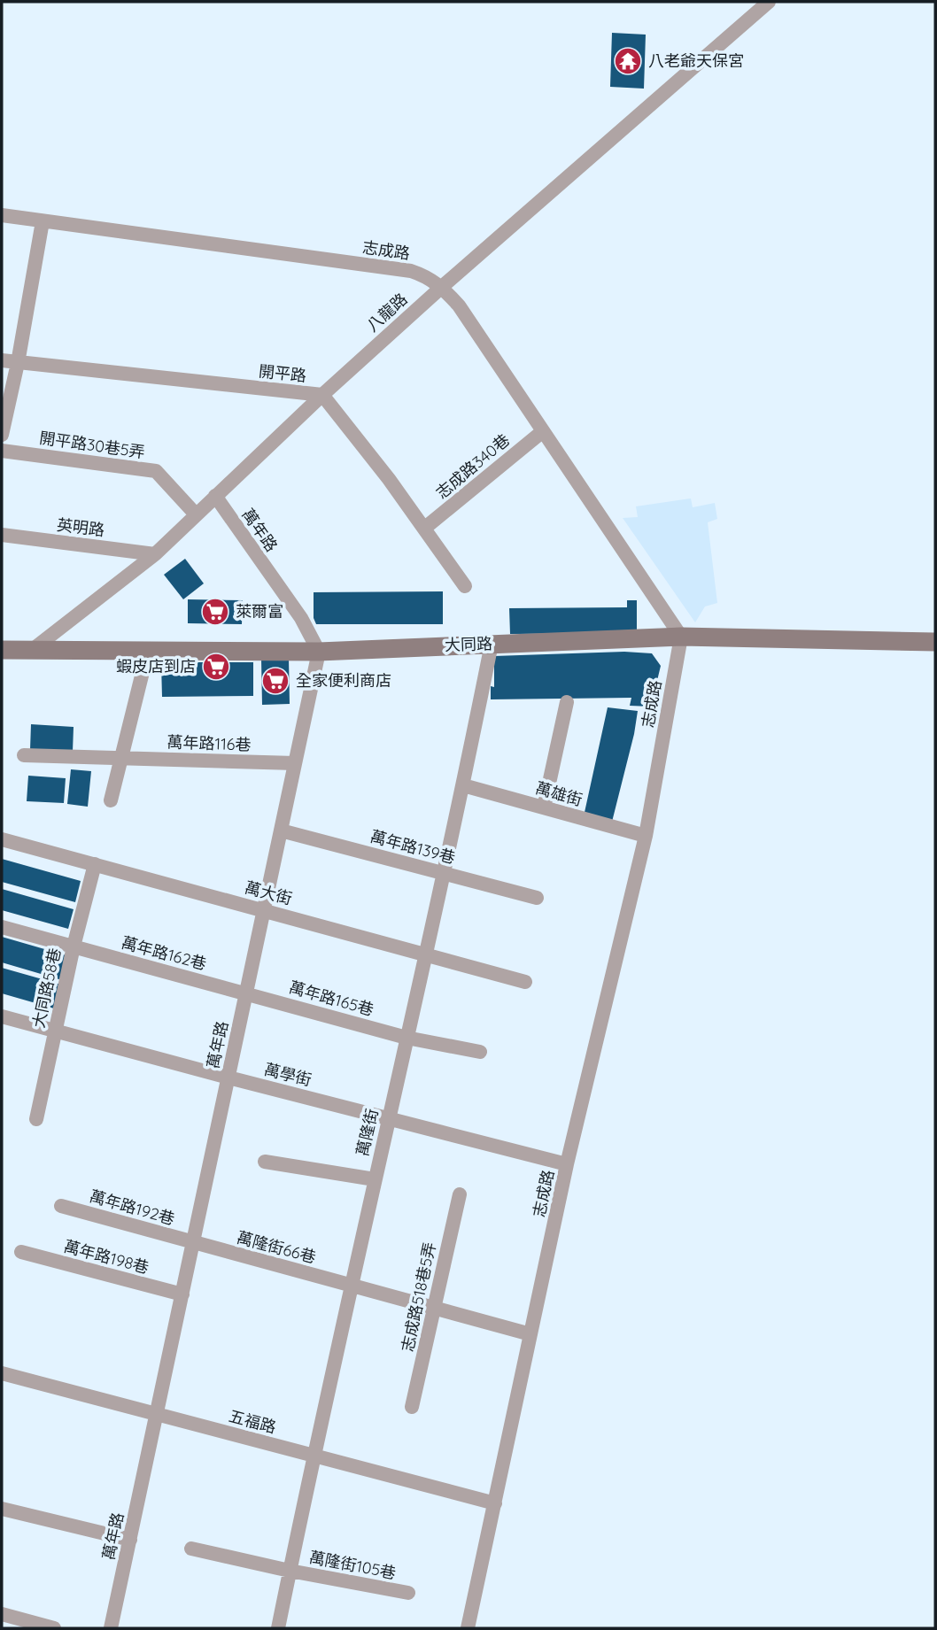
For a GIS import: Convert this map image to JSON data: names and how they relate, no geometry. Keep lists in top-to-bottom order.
{
  "streets": {
    "main road": ["大同路"],
    "street": [
      "志成路",
      "八龍路",
      "開平路",
      "開平路30巷5弄",
      "志成路340巷",
      "英明路",
      "萬年路",
      "萬年路116巷",
      "萬雄街",
      "萬年路139巷",
      "萬大街",
      "萬年路162巷",
      "大同路58巷",
      "萬年路165巷",
      "萬學街",
      "萬隆街",
      "萬年路192巷",
      "萬隆街66巷",
      "萬年路198巷",
      "志成路518巷5弄",
      "五福路",
      "萬隆街105巷"
    ]
  },
  "crossings": [
    ["志成路", "八龍路"],
    ["志成路", "志成路340巷"],
    ["志成路", "大同路"],
    ["志成路", "萬雄街"],
    ["志成路", "萬學街"],
    ["志成路", "萬隆街66巷"],
    ["志成路", "五福路"],
    ["八龍路", "開平路"],
    ["八龍路", "開平路30巷5弄"],
    ["八龍路", "英明路"],
    ["八龍路", "萬年路"],
    ["八龍路", "大同路"],
    ["開平路", "志成路340巷"],
    ["萬年路", "大同路"],
    ["萬年路", "萬年路116巷"],
    ["萬年路", "萬年路139巷"],
    ["萬年路", "萬大街"],
    ["萬年路", "萬年路162巷"],
    ["萬年路", "萬年路165巷"],
    ["萬年路", "萬學街"],
    ["萬年路", "萬年路192巷"],
    ["萬年路", "萬隆街66巷"],
    ["萬年路", "萬年路198巷"],
    ["萬年路", "五福路"],
    ["大同路", "萬隆街"],
    ["萬雄街", "萬隆街"],
    ["萬年路139巷", "萬隆街"],
    ["萬大街", "大同路58巷"],
    ["萬大街", "萬隆街"],
    ["萬年路162巷", "大同路58巷"],
    ["萬年路162巷", "萬年路165巷"],
    ["大同路58巷", "萬學街"],
    ["萬年路165巷", "萬隆街"],
    ["萬學街", "萬隆街"],
    ["萬隆街", "萬隆街66巷"],
    ["萬隆街", "五福路"],
    ["萬隆街", "萬隆街105巷"],
    ["萬年路192巷", "萬隆街66巷"],
    ["萬隆街66巷", "志成路518巷5弄"]
  ],
  "places": {
    "temple": ["八老爺天保宮"],
    "supermarket": ["萊爾富", "蝦皮店到店", "全家便利商店"]
  }
}
